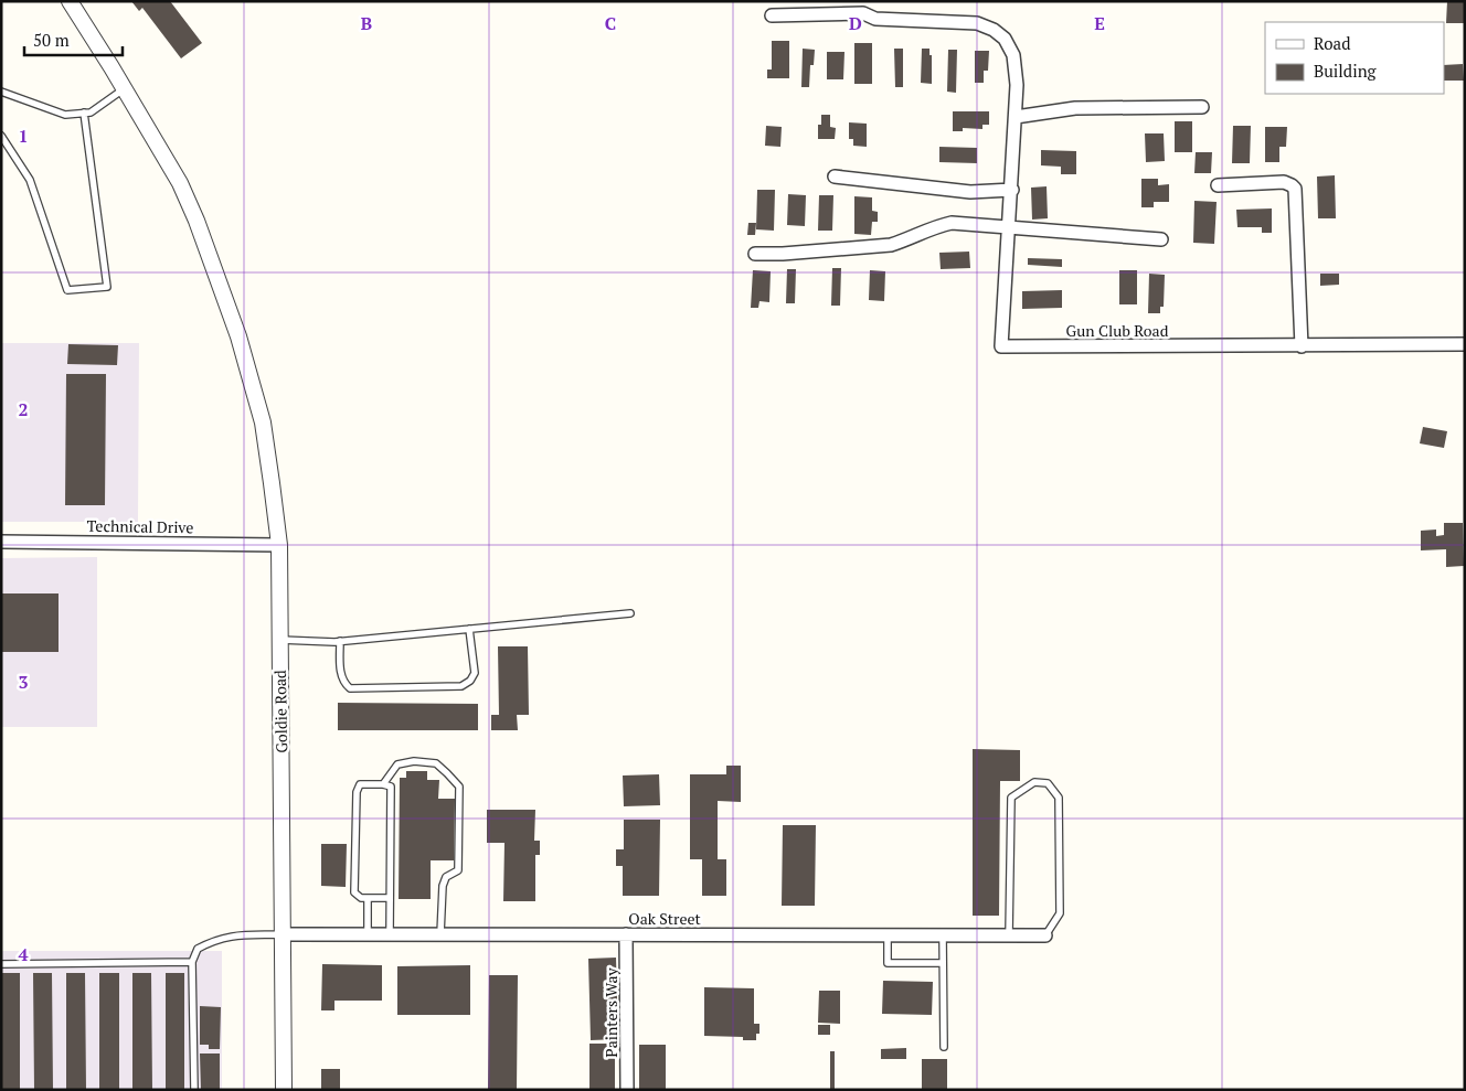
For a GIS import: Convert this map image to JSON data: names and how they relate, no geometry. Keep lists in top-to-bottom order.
{
  "streets": {
    "street": [
      "Gun Club Road",
      "Technical Drive",
      "Goldie Road",
      "Oak Street",
      "Painters Way"
    ]
  },
  "crossings": [
    ["Technical Drive", "Goldie Road"],
    ["Goldie Road", "Oak Street"],
    ["Oak Street", "Painters Way"]
  ],
  "legend": ["Road", "Building"],
  "scale_bar": "50 m",
  "grid": {
    "columns": [
      "B",
      "C",
      "D",
      "E"
    ],
    "rows": [
      "1",
      "2",
      "3",
      "4"
    ]
  }
}
